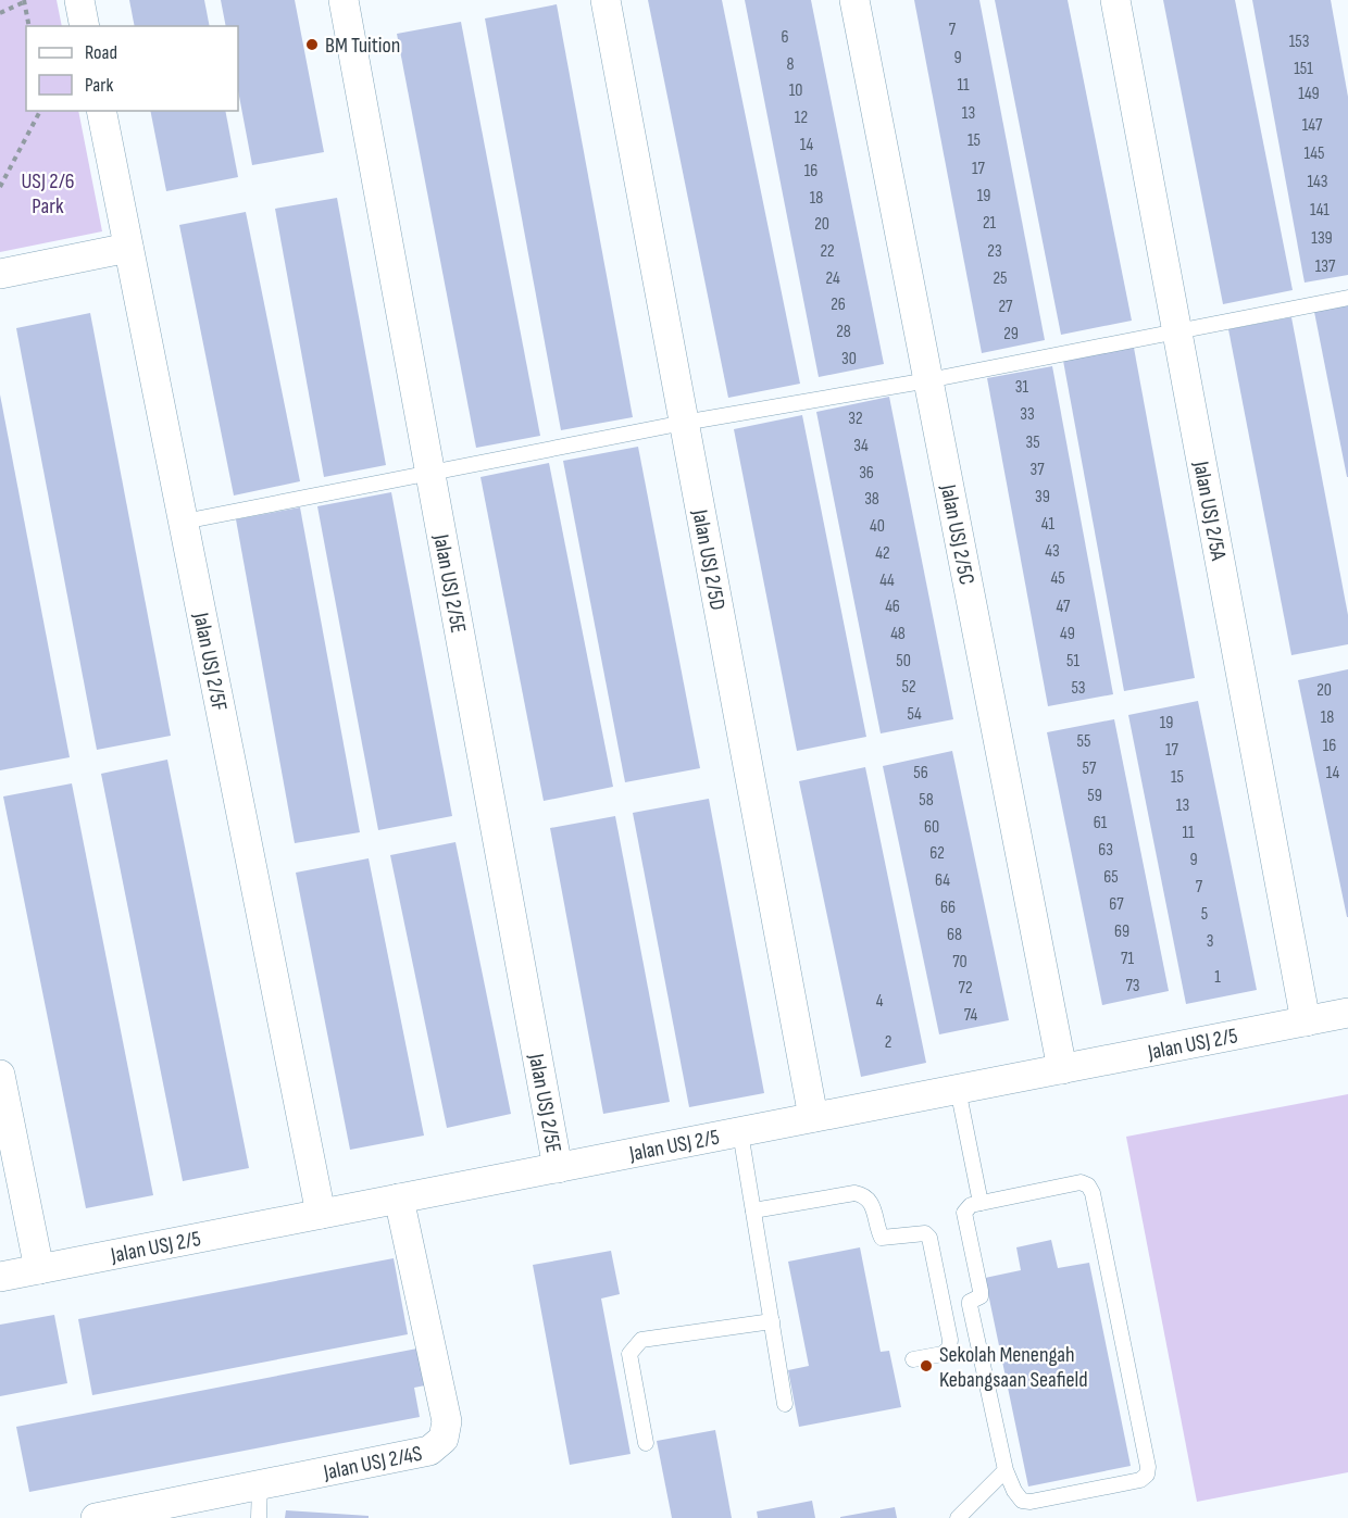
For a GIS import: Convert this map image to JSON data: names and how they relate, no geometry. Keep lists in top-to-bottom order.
{
  "streets": {
    "street": [
      "Jalan USJ 2/5A",
      "Jalan USJ 2/5C",
      "Jalan USJ 2/5D",
      "Jalan USJ 2/5E",
      "Jalan USJ 2/5F",
      "Jalan USJ 2/5",
      "Jalan USJ 2/4S"
    ]
  },
  "crossings": [
    ["Jalan USJ 2/5A", "Jalan USJ 2/5"],
    ["Jalan USJ 2/5C", "Jalan USJ 2/5"],
    ["Jalan USJ 2/5D", "Jalan USJ 2/5"],
    ["Jalan USJ 2/5E", "Jalan USJ 2/5"],
    ["Jalan USJ 2/5F", "Jalan USJ 2/5"],
    ["Jalan USJ 2/5", "Jalan USJ 2/4S"]
  ],
  "parks": ["USJ 2/6 Park"],
  "places": ["BM Tuition", "Sekolah Menengah Kebangsaan Seafield"],
  "house_numbers": [
    "7",
    "6",
    "153",
    "9",
    "8",
    "151",
    "11",
    "10",
    "149",
    "13",
    "12",
    "147",
    "15",
    "14",
    "145",
    "17",
    "16",
    "143",
    "19",
    "18",
    "141",
    "21",
    "20",
    "139",
    "22",
    "23",
    "137",
    "24",
    "25",
    "26",
    "27",
    "28",
    "29",
    "30",
    "31",
    "33",
    "32",
    "35",
    "34",
    "37",
    "36",
    "39",
    "38",
    "41",
    "40",
    "43",
    "42",
    "45",
    "44",
    "46",
    "47",
    "48",
    "49",
    "50",
    "51",
    "52",
    "53",
    "20",
    "54",
    "18",
    "19",
    "55",
    "16",
    "17",
    "57",
    "56",
    "14",
    "15",
    "59",
    "58",
    "13",
    "61",
    "60",
    "11",
    "63",
    "62",
    "9",
    "65",
    "64",
    "7",
    "67",
    "66",
    "5",
    "69",
    "68",
    "3",
    "71",
    "70",
    "1",
    "73",
    "72",
    "4",
    "74",
    "2"
  ],
  "legend": ["Road", "Park"]
}
